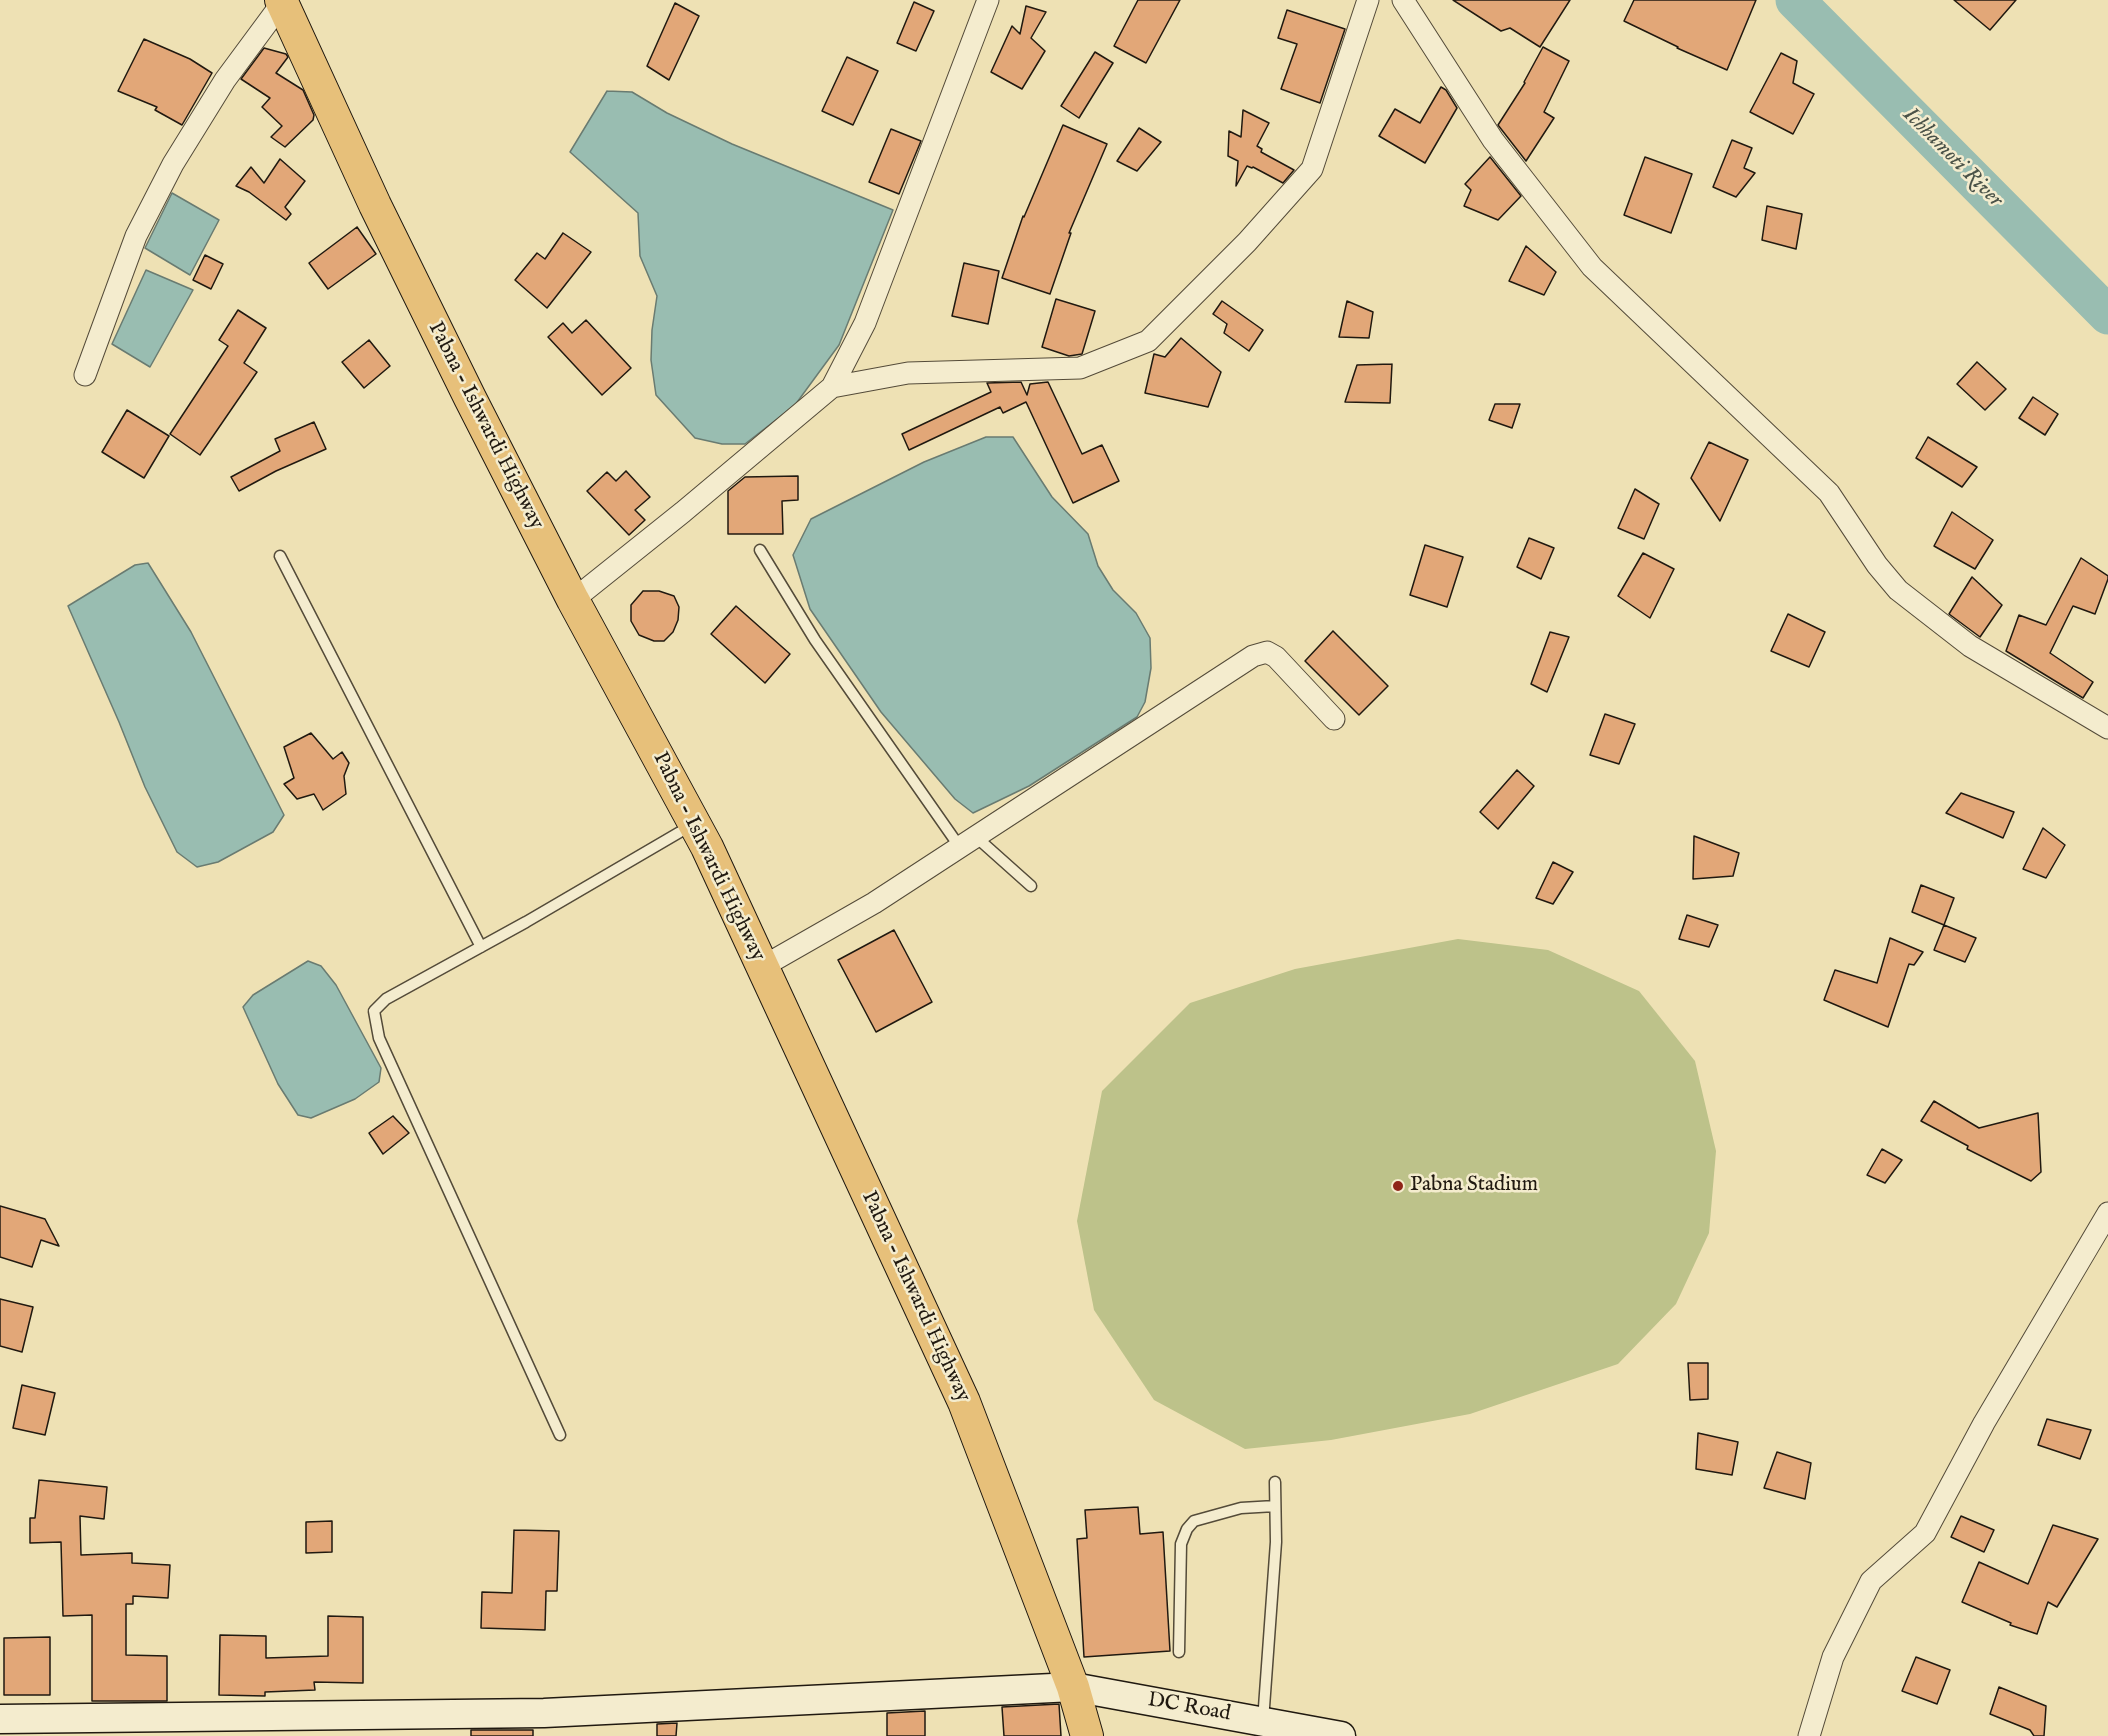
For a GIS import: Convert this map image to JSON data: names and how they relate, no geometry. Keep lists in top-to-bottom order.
{
  "streets": {
    "main road": ["Pabna - Ishwardi Highway"],
    "street": ["DC Road"]
  },
  "crossings": [
    ["Pabna - Ishwardi Highway", "DC Road"]
  ],
  "water": ["Ichhamoti River"],
  "places": ["Pabna Stadium"]
}
